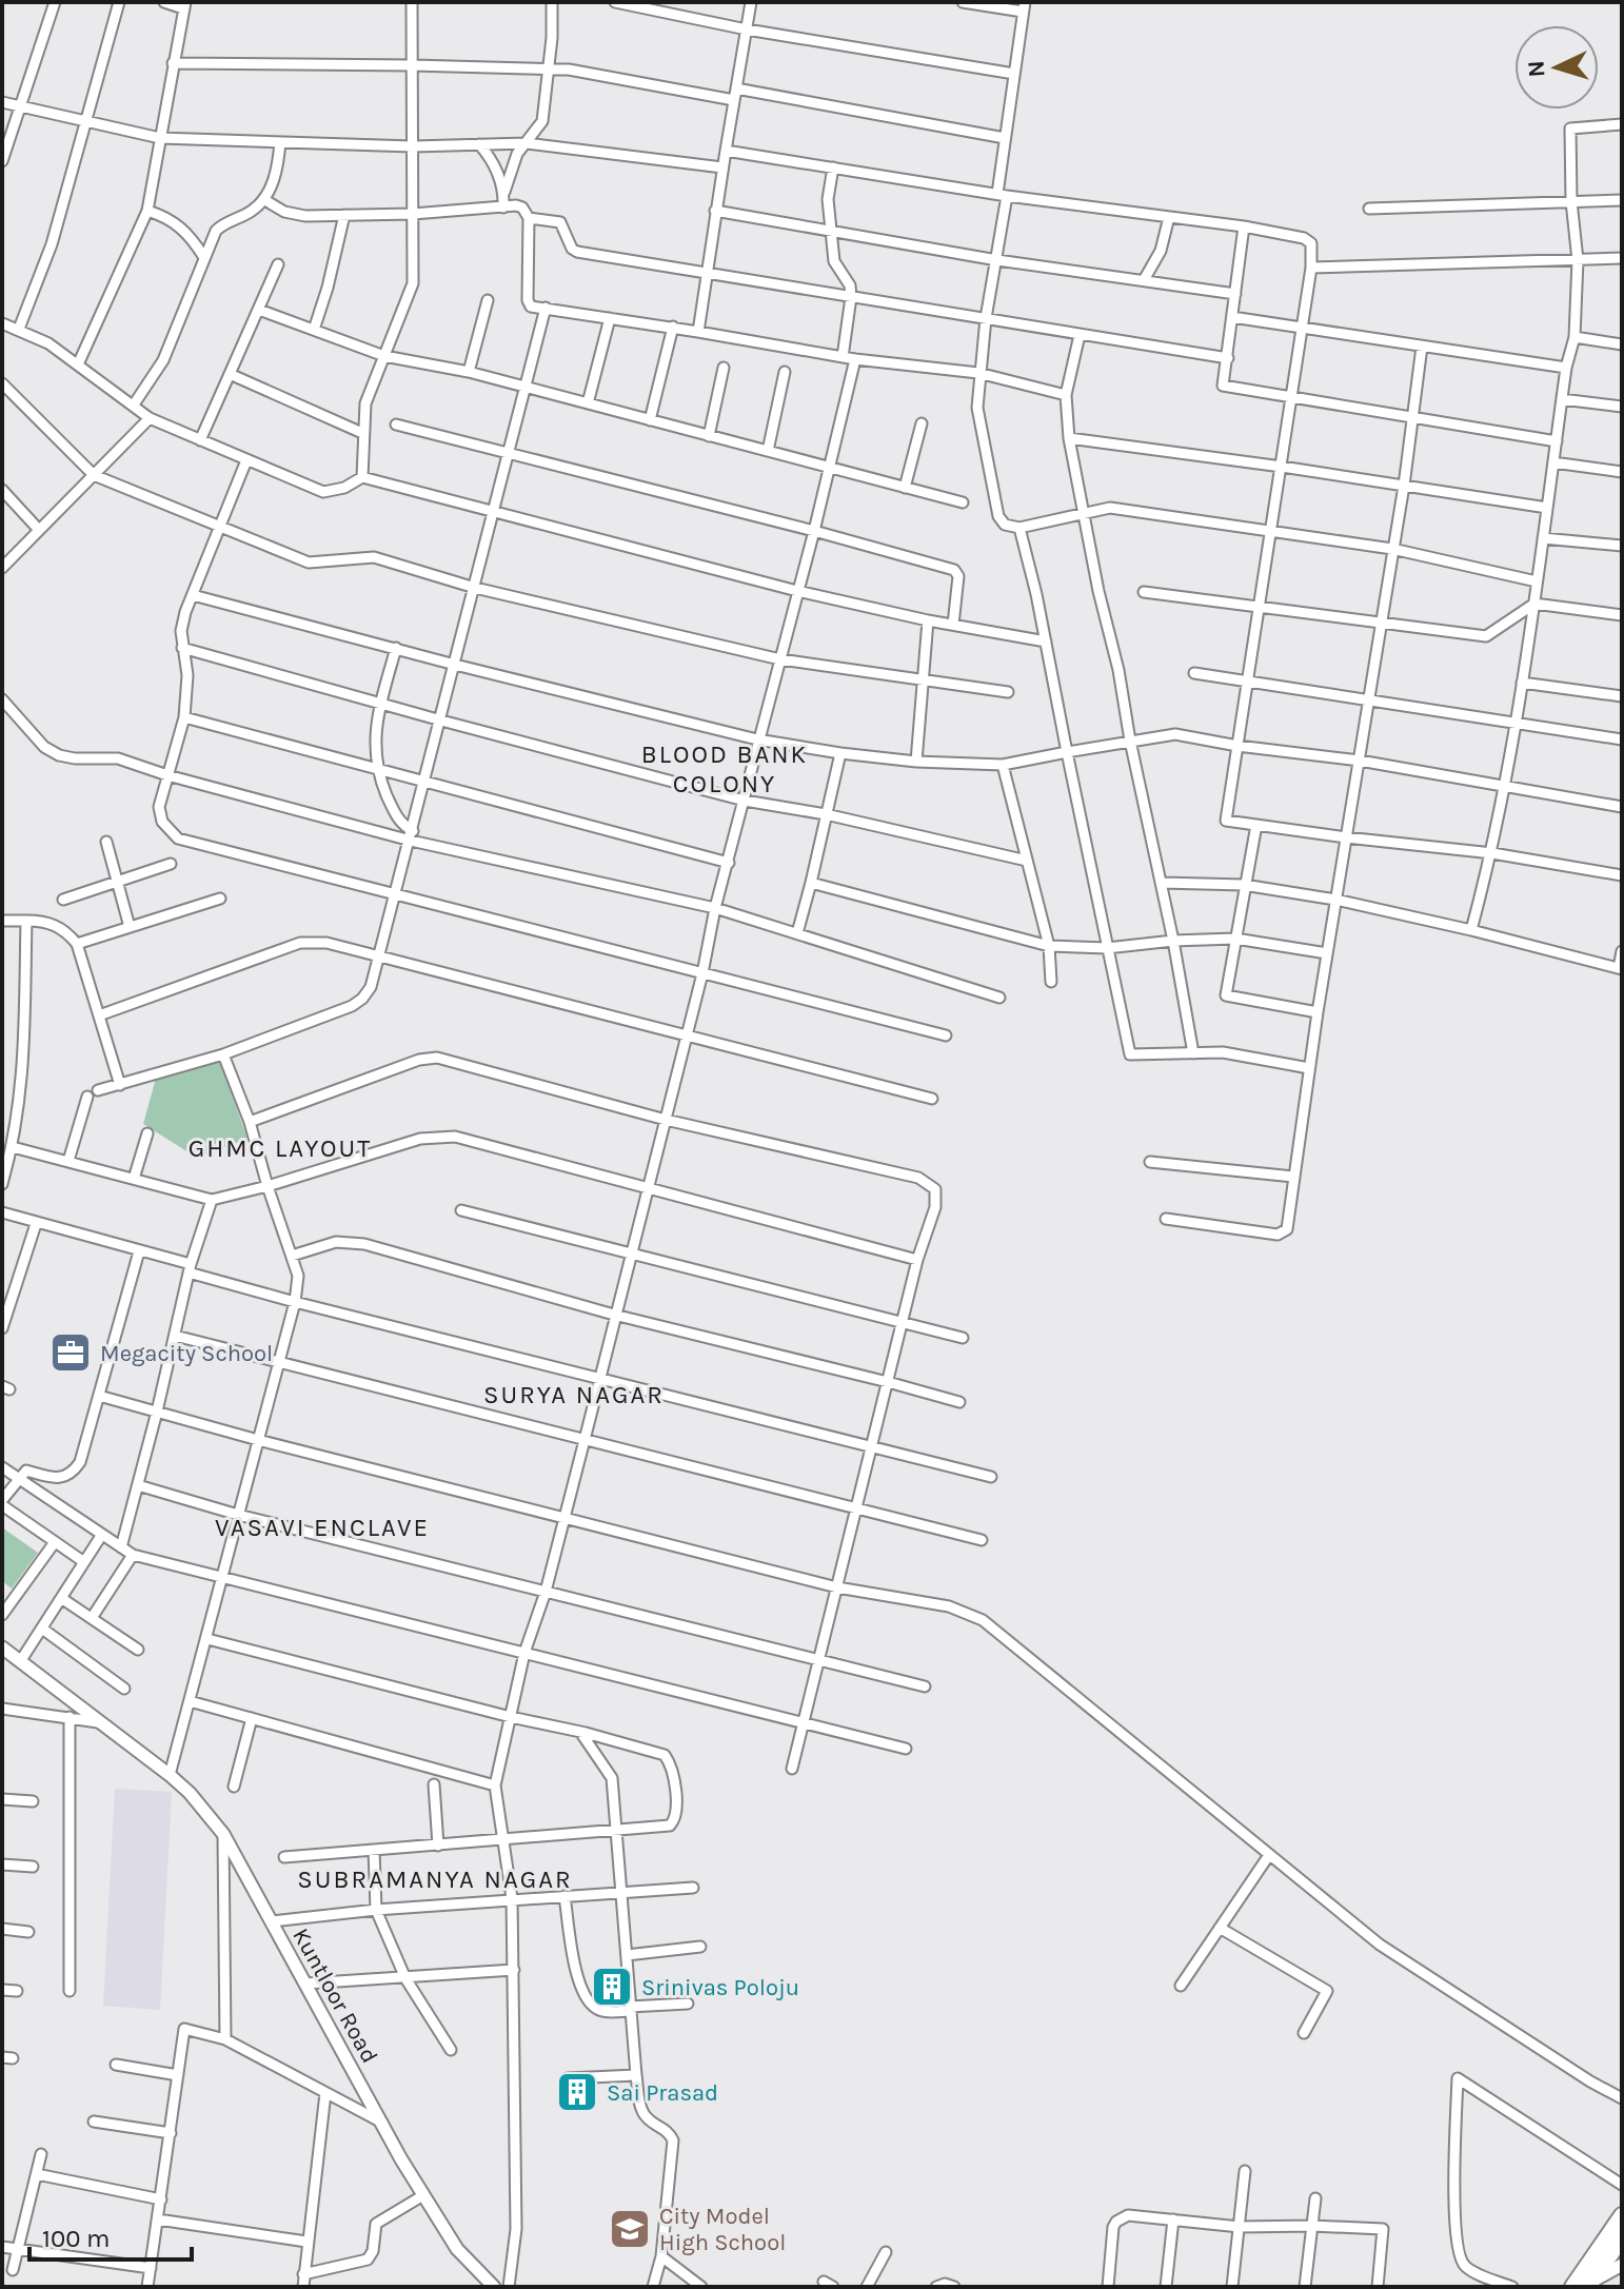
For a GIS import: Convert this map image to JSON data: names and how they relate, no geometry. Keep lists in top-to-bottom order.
{
  "streets": {
    "street": ["Kuntloor Road"]
  },
  "districts": [
    "BLOOD BANK COLONY",
    "GHMC LAYOUT",
    "SURYA NAGAR",
    "VASAVI ENCLAVE",
    "SUBRAMANYA NAGAR"
  ],
  "places": {
    "office": ["Megacity School"],
    "building": ["Srinivas Poloju", "Sai Prasad"],
    "school or university": ["City Model High School"]
  },
  "scale_bar": "100 m",
  "north": "left"
}
